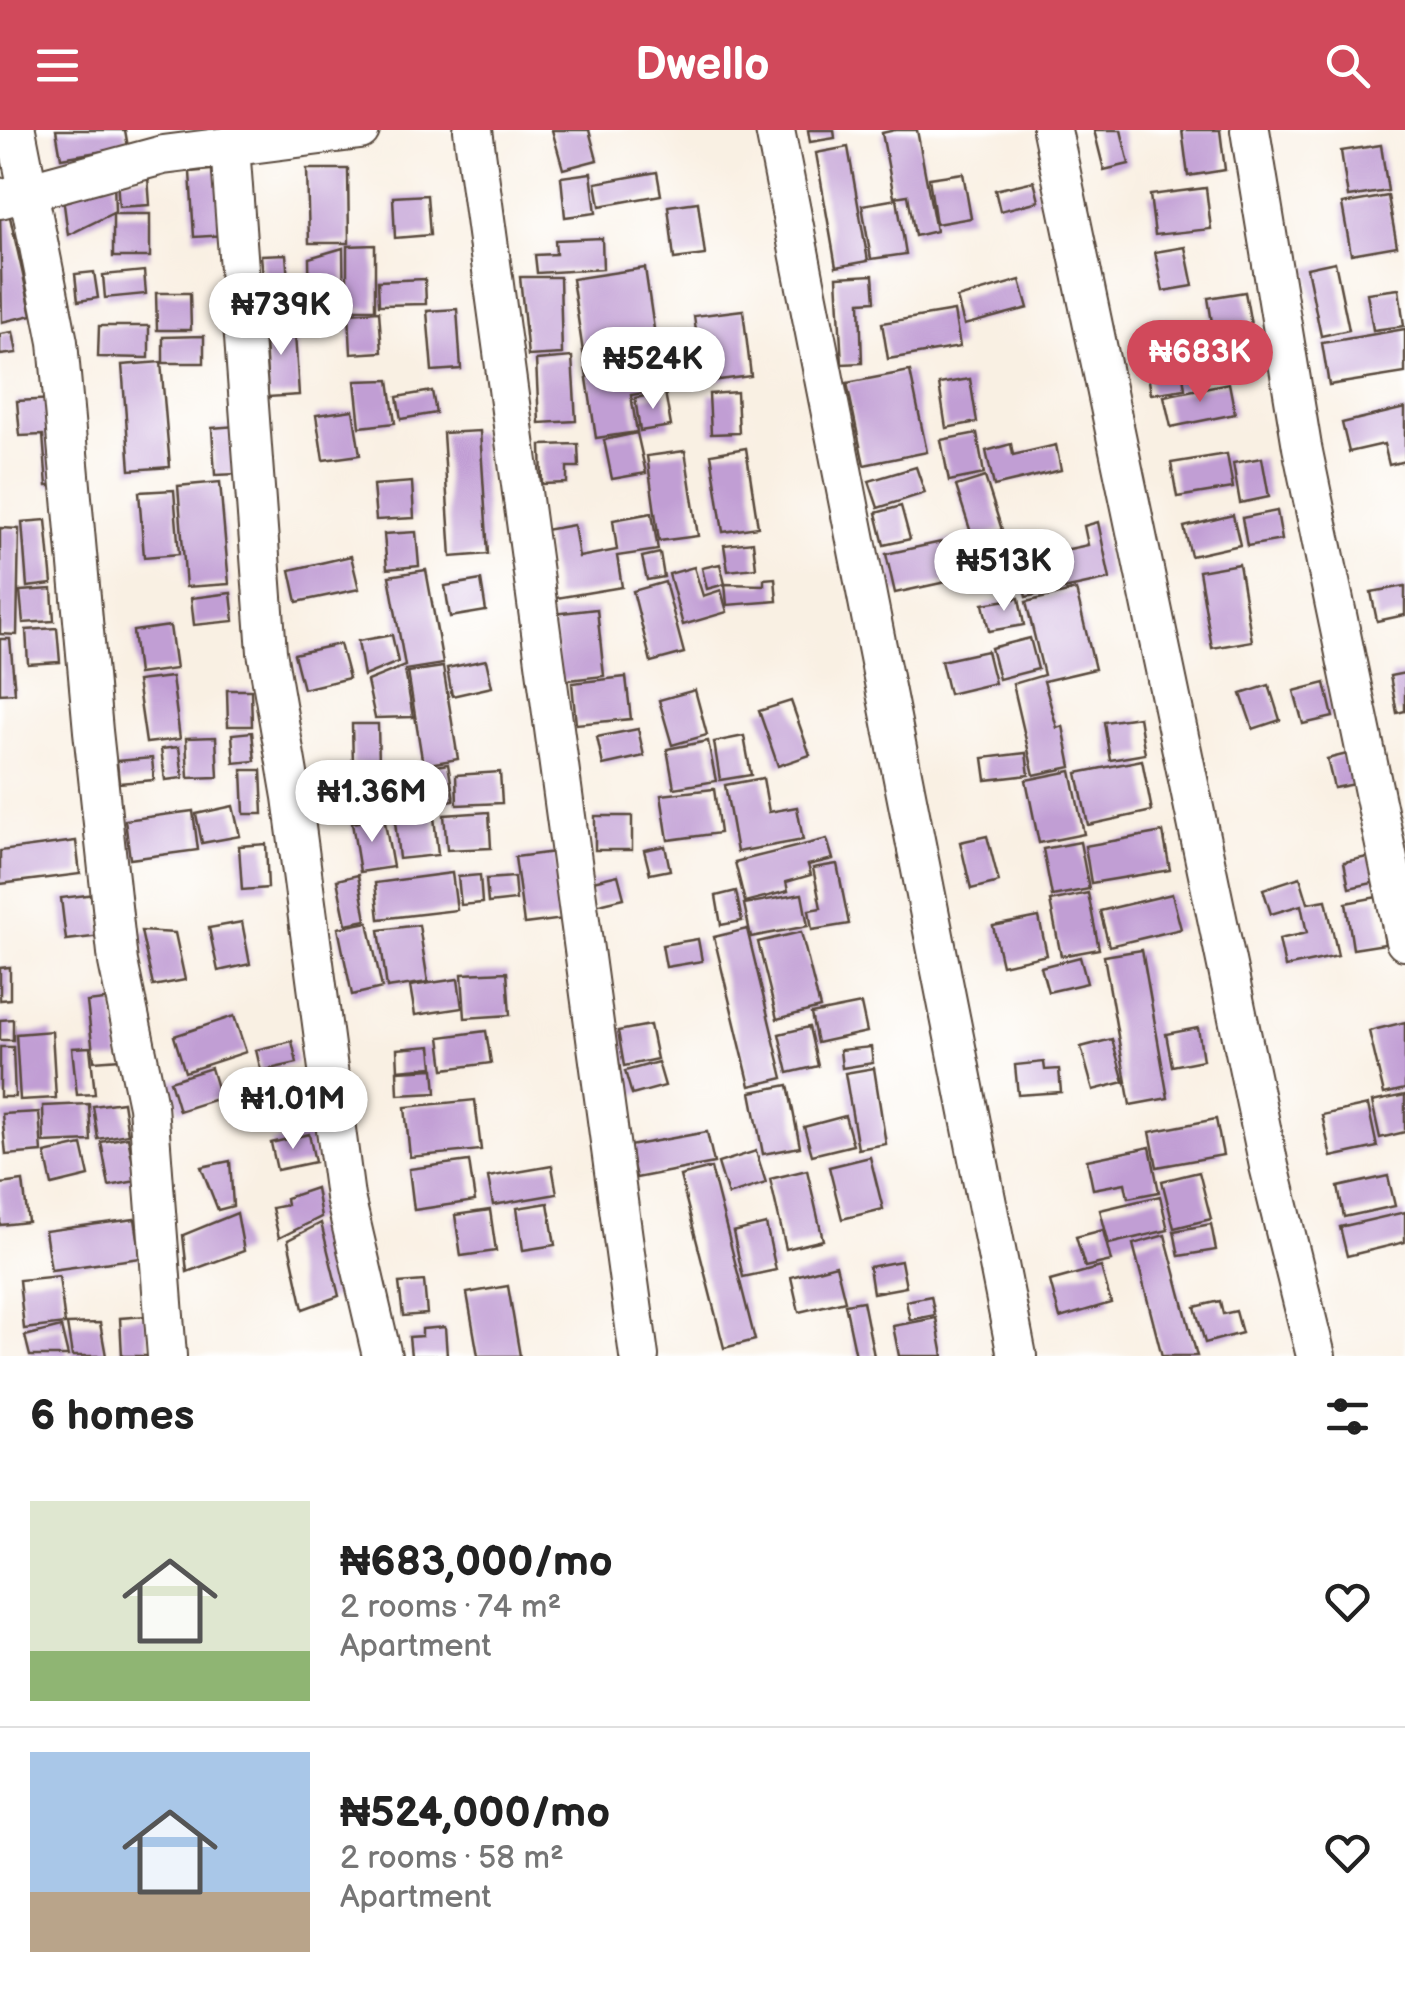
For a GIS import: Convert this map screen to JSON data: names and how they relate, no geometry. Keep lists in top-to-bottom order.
{
  "page": {
    "header": "Dwello",
    "price": [
      "₦739K",
      "₦683K",
      "₦524K",
      "₦513K",
      "₦1.36M",
      "₦1.01M"
    ],
    "heading": "6 homes",
    "list": [
      {
        "name": "₦683,000/mo",
        "note": "2 rooms · 74 m² · Apartment"
      },
      {
        "name": "₦524,000/mo",
        "note": "2 rooms · 58 m² · Apartment"
      }
    ]
  }
}
